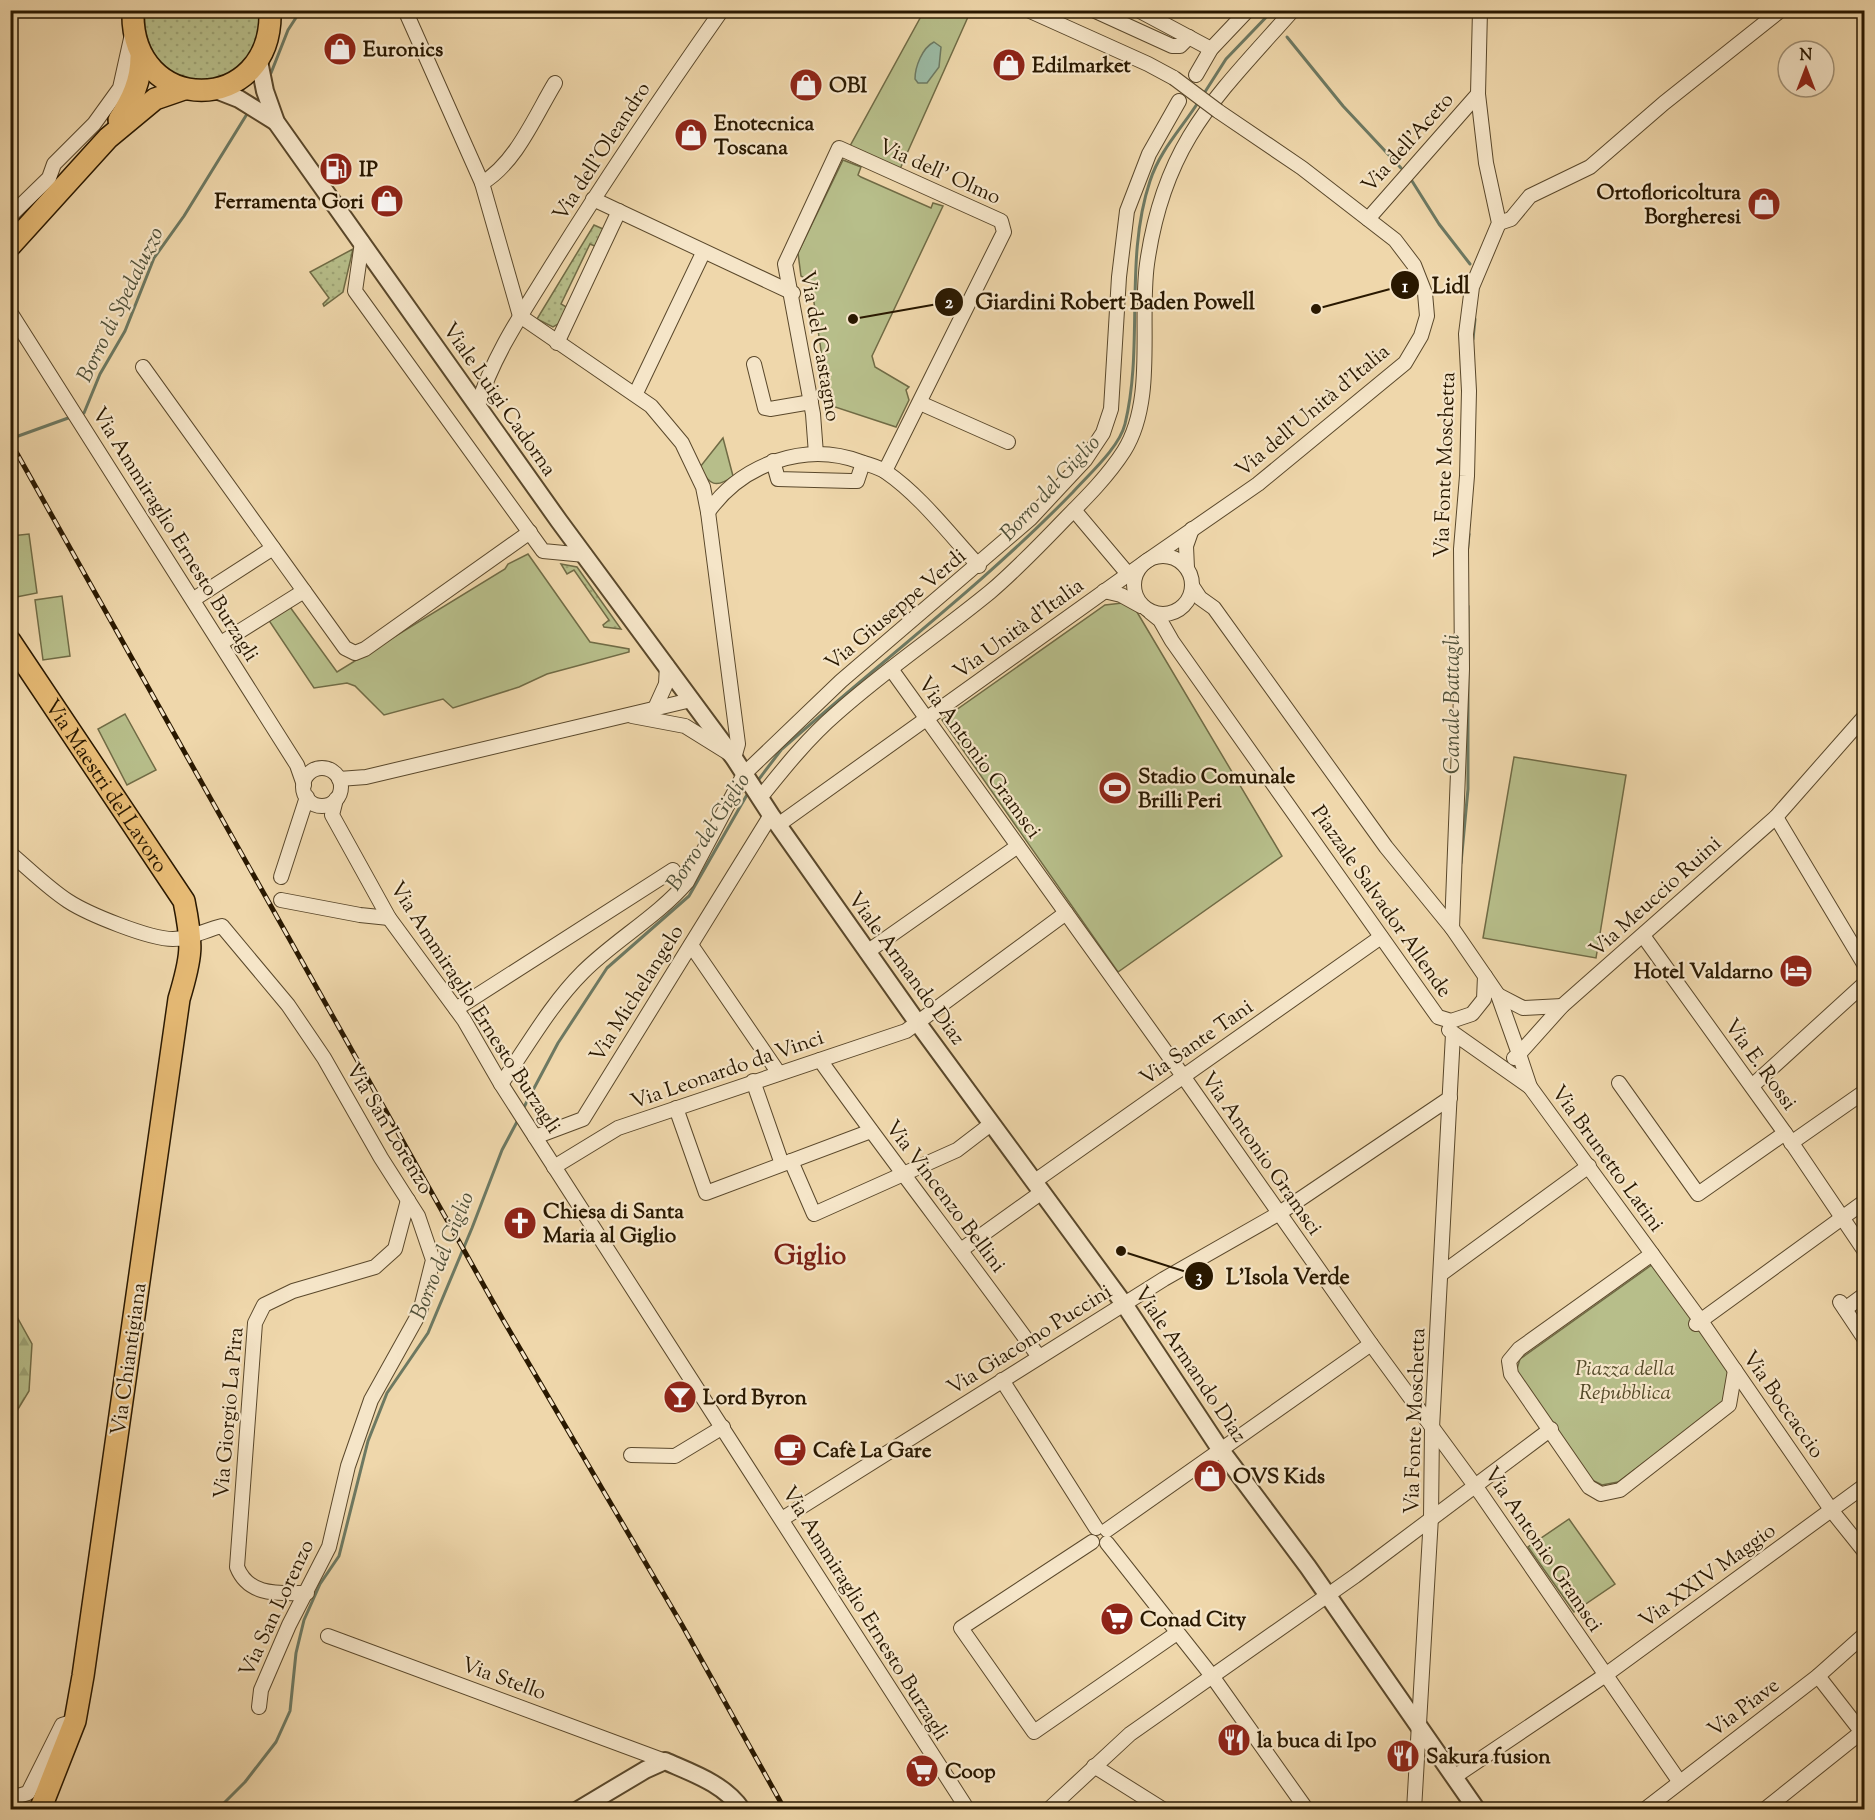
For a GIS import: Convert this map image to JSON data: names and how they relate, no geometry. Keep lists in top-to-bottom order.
{
  "streets": {
    "main road": ["Via Maestri del Lavoro", "Via Chiantigiana"],
    "street": [
      "Via dell'Aceto",
      "Via dell'Oleandro",
      "Via dell' Olmo",
      "Via del Castagno",
      "Viale Luigi Cadorna",
      "Via dell'Unità d'Italia",
      "Via Fonte Moschetta",
      "Via Ammiraglio Ernesto Burzagli",
      "Via Giuseppe Verdi",
      "Via Unità d'Italia",
      "Via Antonio Gramsci",
      "Via Meuccio Ruini",
      "Piazzale Salvador Allende",
      "Viale Armando Diaz",
      "Via Michelangelo",
      "Via Sante Tani",
      "Via E. Rossi",
      "Via Leonardo da Vinci",
      "Via San Lorenzo",
      "Via Brunetto Latini",
      "Via Vincenzo Bellini",
      "Via Giacomo Puccini",
      "Via Boccaccio",
      "Via Giorgio La Pira",
      "Via XXIV Maggio",
      "Via Stello",
      "Via Piave"
    ]
  },
  "crossings": [
    ["Via dell'Aceto", "Via dell'Unità d'Italia"],
    ["Via dell'Oleandro", "Viale Luigi Cadorna"],
    ["Via dell' Olmo", "Via del Castagno"],
    ["Viale Luigi Cadorna", "Viale Armando Diaz"],
    ["Via dell'Unità d'Italia", "Via Unità d'Italia"],
    ["Via dell'Unità d'Italia", "Piazzale Salvador Allende"],
    ["Via Fonte Moschetta", "Via Antonio Gramsci"],
    ["Via Fonte Moschetta", "Piazzale Salvador Allende"],
    ["Via Fonte Moschetta", "Viale Armando Diaz"],
    ["Via Fonte Moschetta", "Via Giacomo Puccini"],
    ["Via Ammiraglio Ernesto Burzagli", "Via Giuseppe Verdi"],
    ["Via Ammiraglio Ernesto Burzagli", "Via Michelangelo"],
    ["Via Ammiraglio Ernesto Burzagli", "Via Leonardo da Vinci"],
    ["Via Ammiraglio Ernesto Burzagli", "Via Giacomo Puccini"],
    ["Via Giuseppe Verdi", "Viale Armando Diaz"],
    ["Via Unità d'Italia", "Via Antonio Gramsci"],
    ["Via Unità d'Italia", "Piazzale Salvador Allende"],
    ["Via Unità d'Italia", "Viale Armando Diaz"],
    ["Via Unità d'Italia", "Via Michelangelo"],
    ["Via Antonio Gramsci", "Via Sante Tani"],
    ["Via Antonio Gramsci", "Via Leonardo da Vinci"],
    ["Via Antonio Gramsci", "Via Giacomo Puccini"],
    ["Via Antonio Gramsci", "Via XXIV Maggio"],
    ["Via Antonio Gramsci", "Via Piave"],
    ["Via Maestri del Lavoro", "Via San Lorenzo"],
    ["Via Maestri del Lavoro", "Via Chiantigiana"],
    ["Via Meuccio Ruini", "Via E. Rossi"],
    ["Piazzale Salvador Allende", "Via Sante Tani"],
    ["Viale Armando Diaz", "Via Michelangelo"],
    ["Viale Armando Diaz", "Via Sante Tani"],
    ["Viale Armando Diaz", "Via Leonardo da Vinci"],
    ["Viale Armando Diaz", "Via Giacomo Puccini"],
    ["Viale Armando Diaz", "Via XXIV Maggio"],
    ["Via Sante Tani", "Via Vincenzo Bellini"],
    ["Via Leonardo da Vinci", "Via Vincenzo Bellini"],
    ["Via San Lorenzo", "Via Chiantigiana"],
    ["Via San Lorenzo", "Via Giorgio La Pira"],
    ["Via Brunetto Latini", "Via Boccaccio"],
    ["Via Vincenzo Bellini", "Via Giacomo Puccini"],
    ["Via Boccaccio", "Via XXIV Maggio"]
  ],
  "districts": ["Giglio"],
  "water": ["Borro di Spedaluzzo", "Borro del Giglio", "Canale Battagli"],
  "parks": ["Piazza della Repubblica"],
  "places": {
    "shop": [
      "Euronics",
      "Edilmarket",
      "OBI",
      "Enotecnica Toscana",
      "Ferramenta Gori",
      "Ortofloricoltura Borgheresi",
      "OVS Kids"
    ],
    "fuel station": ["IP"],
    "other": ["Lidl", "Giardini Robert Baden Powell", "L'Isola Verde"],
    "sports": ["Stadio Comunale Brilli Peri"],
    "hotel": ["Hotel Valdarno"],
    "church": ["Chiesa di Santa Maria al Giglio"],
    "bar": ["Lord Byron"],
    "cafe": ["Cafè La Gare"],
    "supermarket": ["Conad City", "Coop"],
    "restaurant": ["la buca di Ipo", "Sakura fusion"]
  },
  "north": "top"
}
